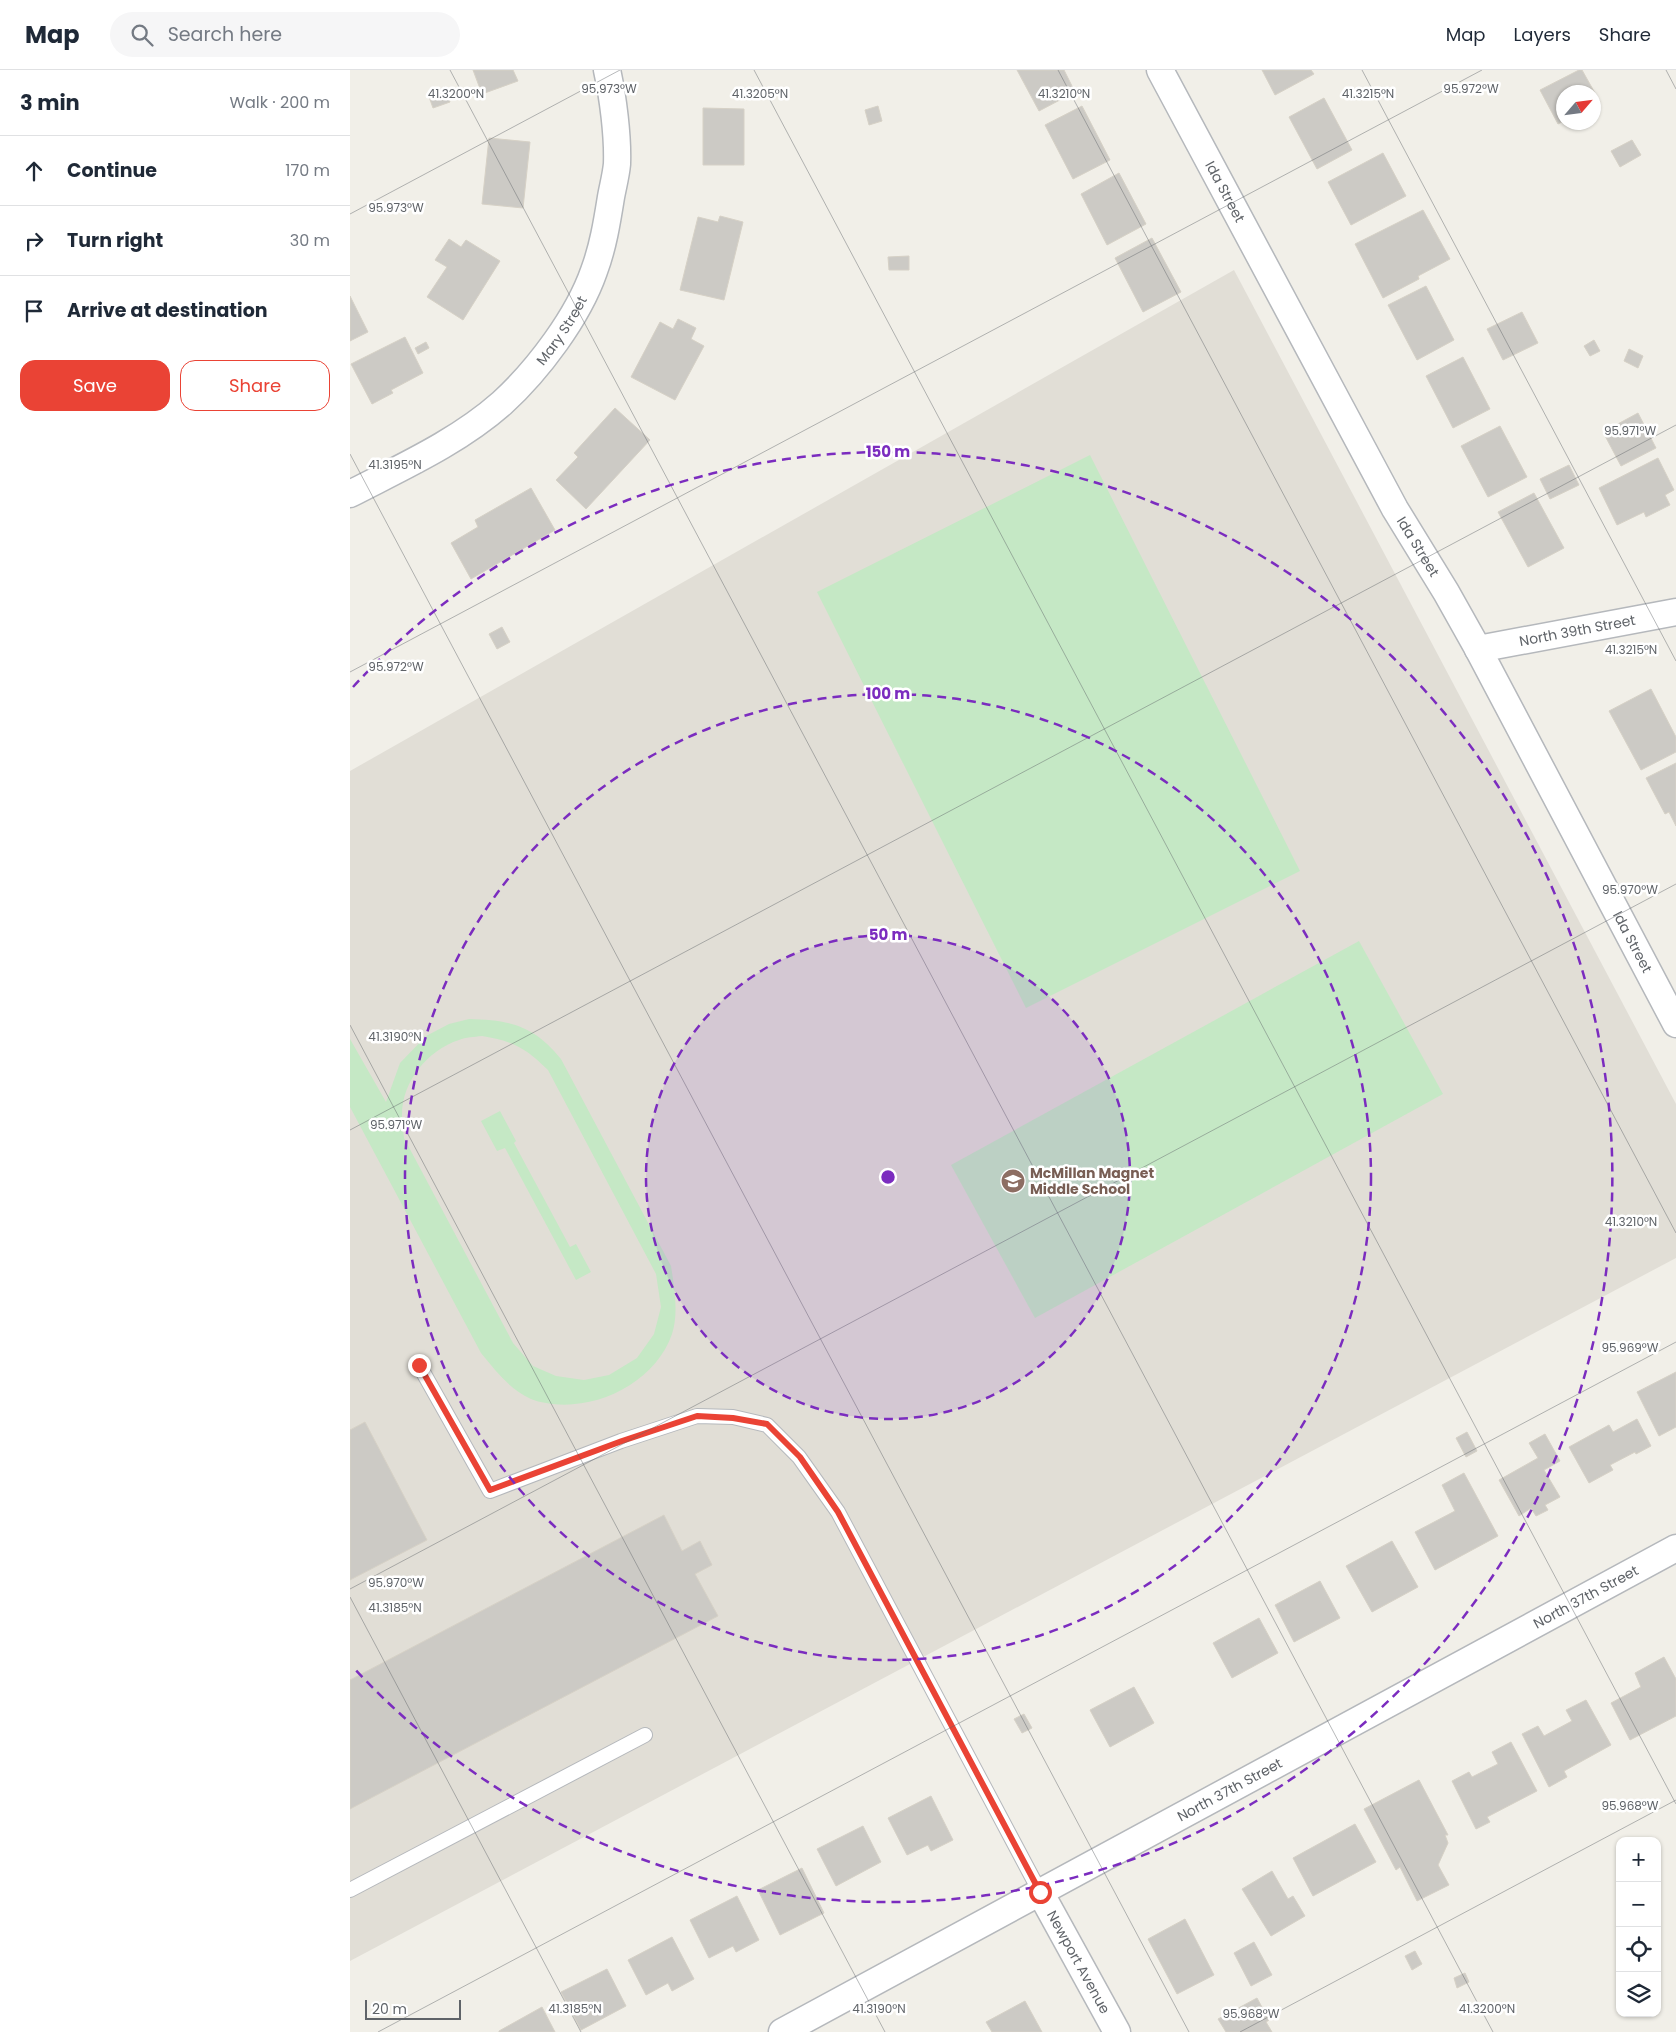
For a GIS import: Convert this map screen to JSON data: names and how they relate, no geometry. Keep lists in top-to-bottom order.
{
  "streets": {
    "street": [
      "Ida Street",
      "Mary Street",
      "North 39th Street",
      "North 37th Street",
      "Newport Avenue"
    ]
  },
  "crossings": [
    ["Ida Street", "North 39th Street"],
    ["North 37th Street", "Newport Avenue"]
  ],
  "places": {
    "school or university": ["McMillan Magnet Middle School"]
  },
  "scale_bar": "20 m",
  "north": "top right",
  "page": {
    "header": "Map",
    "search": "Search here",
    "nav": ["Map", "Layers", "Share"],
    "heading": ["3 min", "Walk · 200 m"],
    "list": [
      ["Continue", "170 m"],
      ["Turn right", "30 m"],
      "Arrive at destination"
    ],
    "buttons": ["Save", "Share"],
    "map_buttons": ["+", "−"],
    "scale": "20 m"
  },
  "coordinates": [
    "95.973°W",
    "95.972°W",
    "41.3200°N",
    "41.3205°N",
    "41.3210°N",
    "41.3215°N",
    "95.971°W",
    "41.3195°N",
    "95.970°W",
    "41.3190°N",
    "95.969°W",
    "41.3185°N",
    "95.968°W"
  ],
  "rings": ["150 m", "100 m", "50 m"]
}
